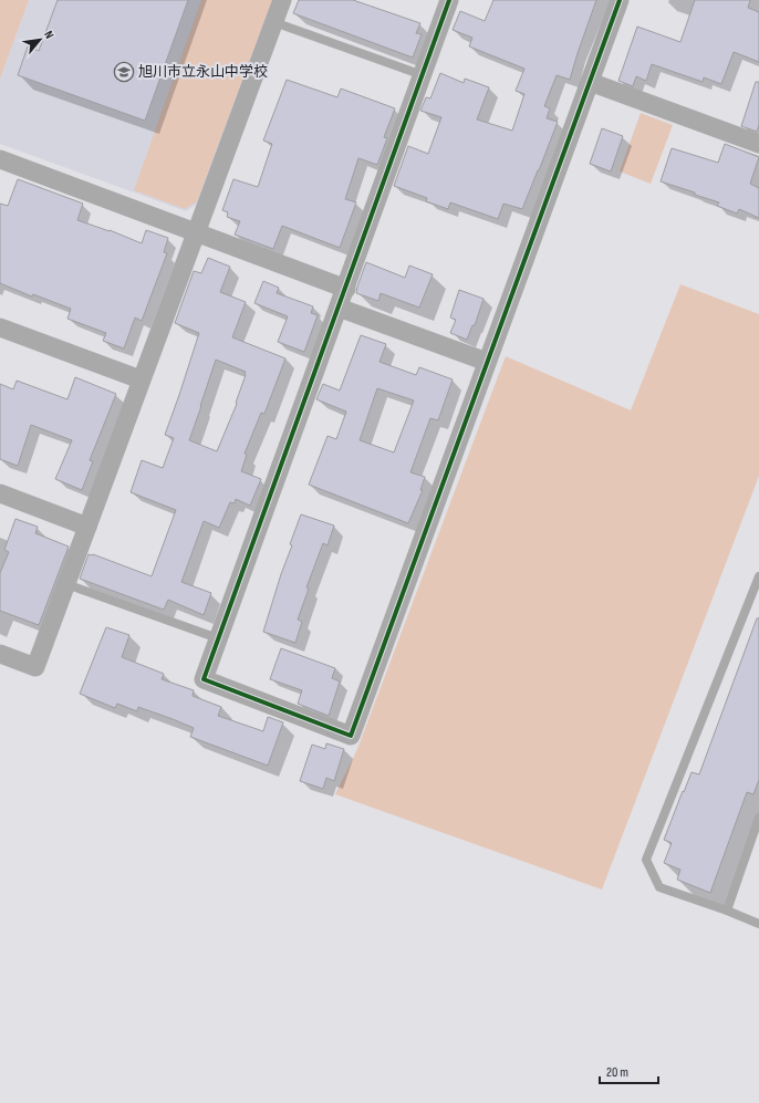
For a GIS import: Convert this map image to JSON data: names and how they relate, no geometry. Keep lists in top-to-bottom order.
{
  "places": {
    "school or university": ["旭川市立永山中学校"]
  },
  "scale_bar": "20 m",
  "north": "top right"
}
